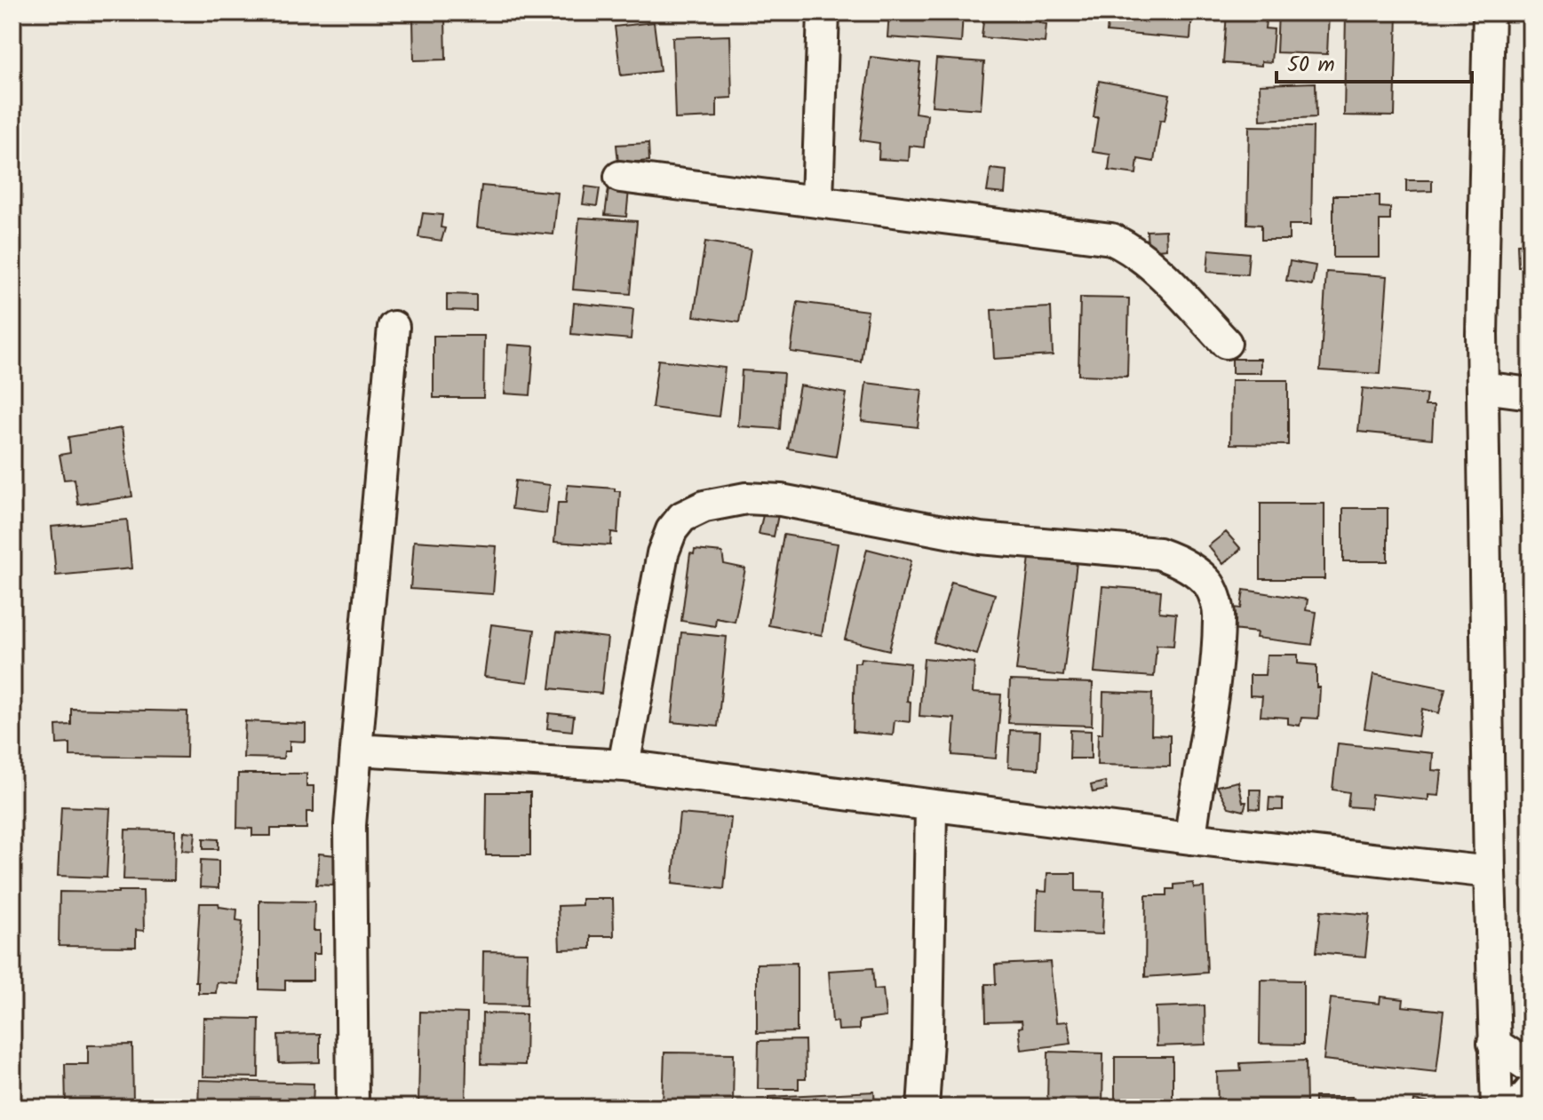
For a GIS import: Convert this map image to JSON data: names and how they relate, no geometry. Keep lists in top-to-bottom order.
{
  "scale_bar": "50 m"
}
